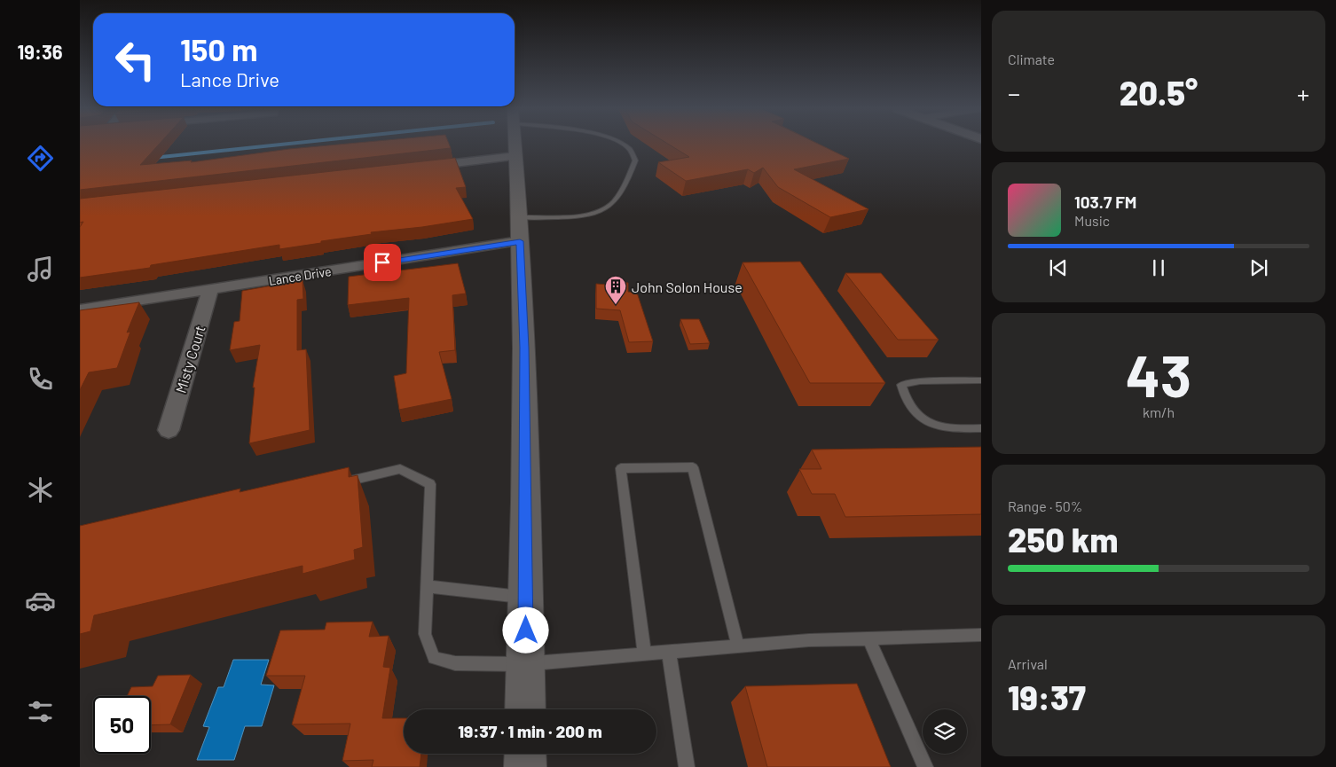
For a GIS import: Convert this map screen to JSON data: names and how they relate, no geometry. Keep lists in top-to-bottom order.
{
  "streets": {
    "street": ["Lance Drive", "Misty Court"]
  },
  "crossings": [
    ["Lance Drive", "Misty Court"]
  ],
  "places": {
    "building": ["John Solon House"]
  },
  "page": {
    "tabs": "19:36",
    "tile": [
      "Climate",
      ["43", "km/h"],
      ["Range · 50%", "250 km"],
      ["Arrival", "19:37"]
    ],
    "turn": ["150 m", "Lance Drive"],
    "heat": ["−", "20.5°", "+"],
    "song": ["103.7 FM", "Music"],
    "limit": "50",
    "trip": "19:37 · 1 min · 200 m"
  }
}
